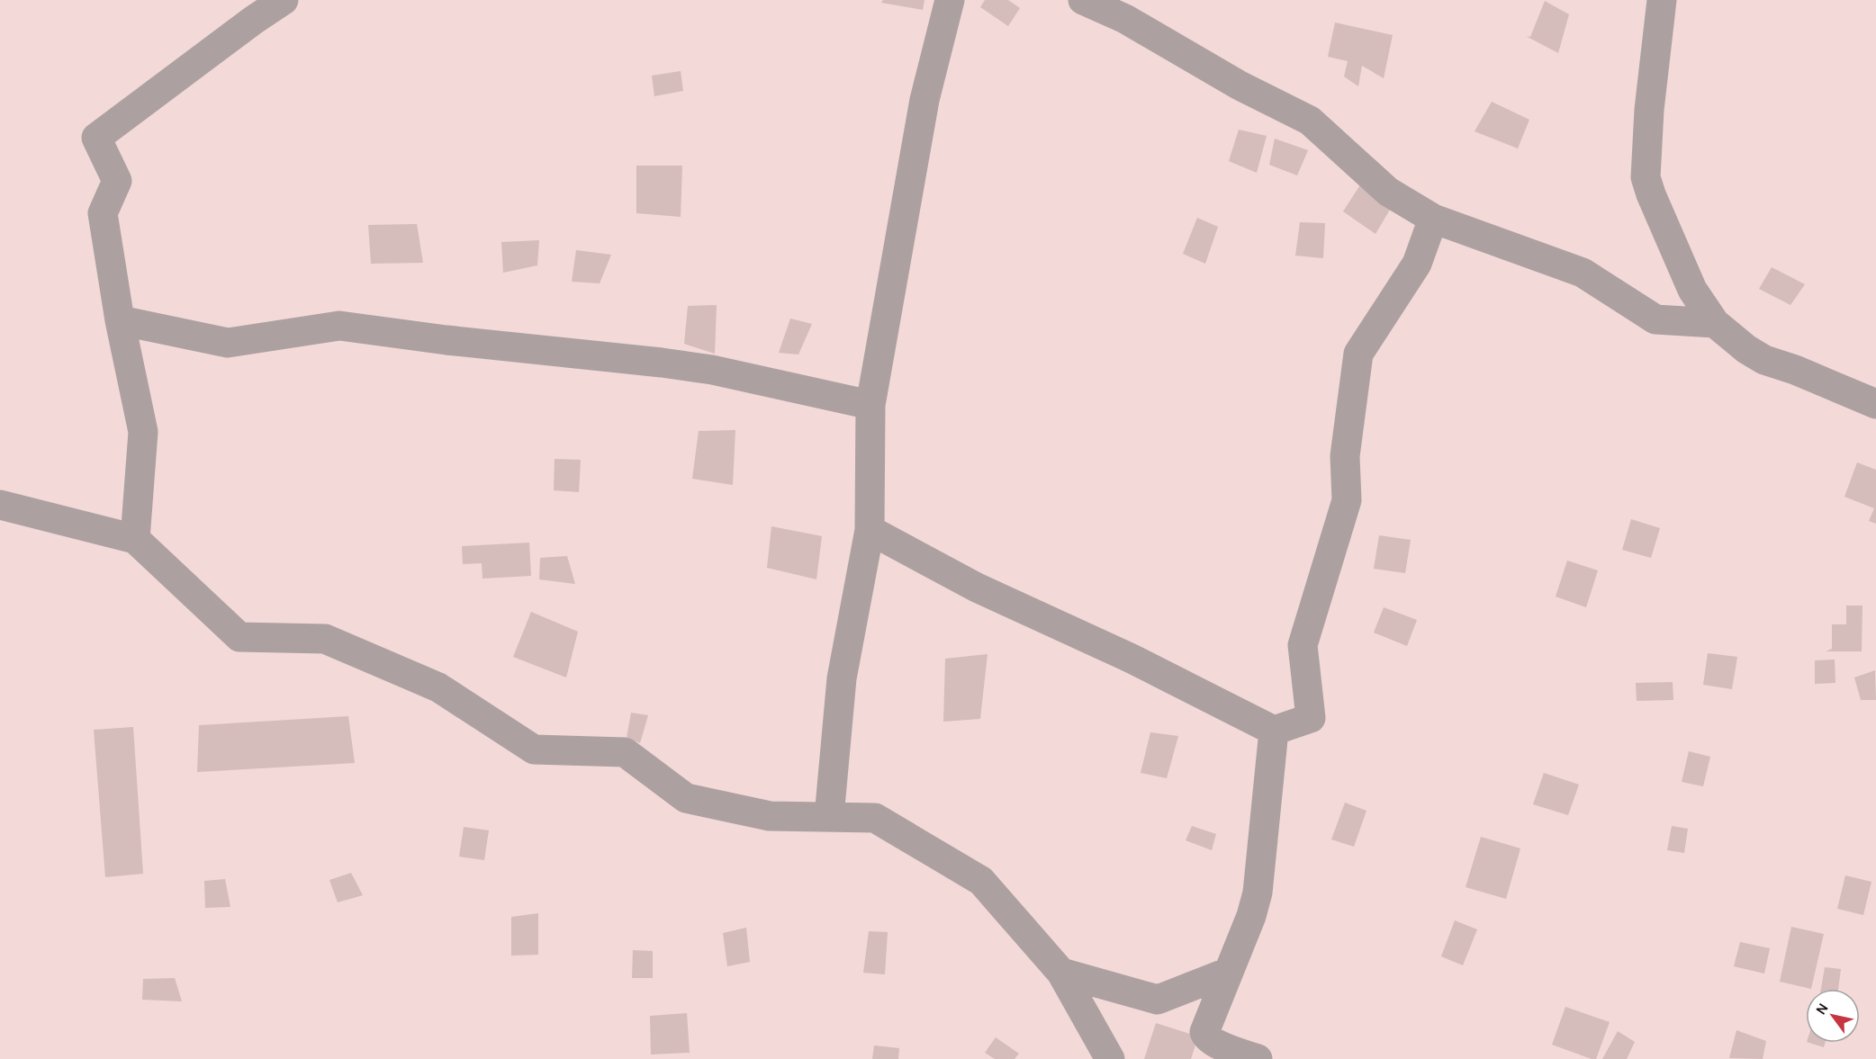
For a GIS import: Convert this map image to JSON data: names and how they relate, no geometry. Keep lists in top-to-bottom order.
{
  "north": "top left"
}
